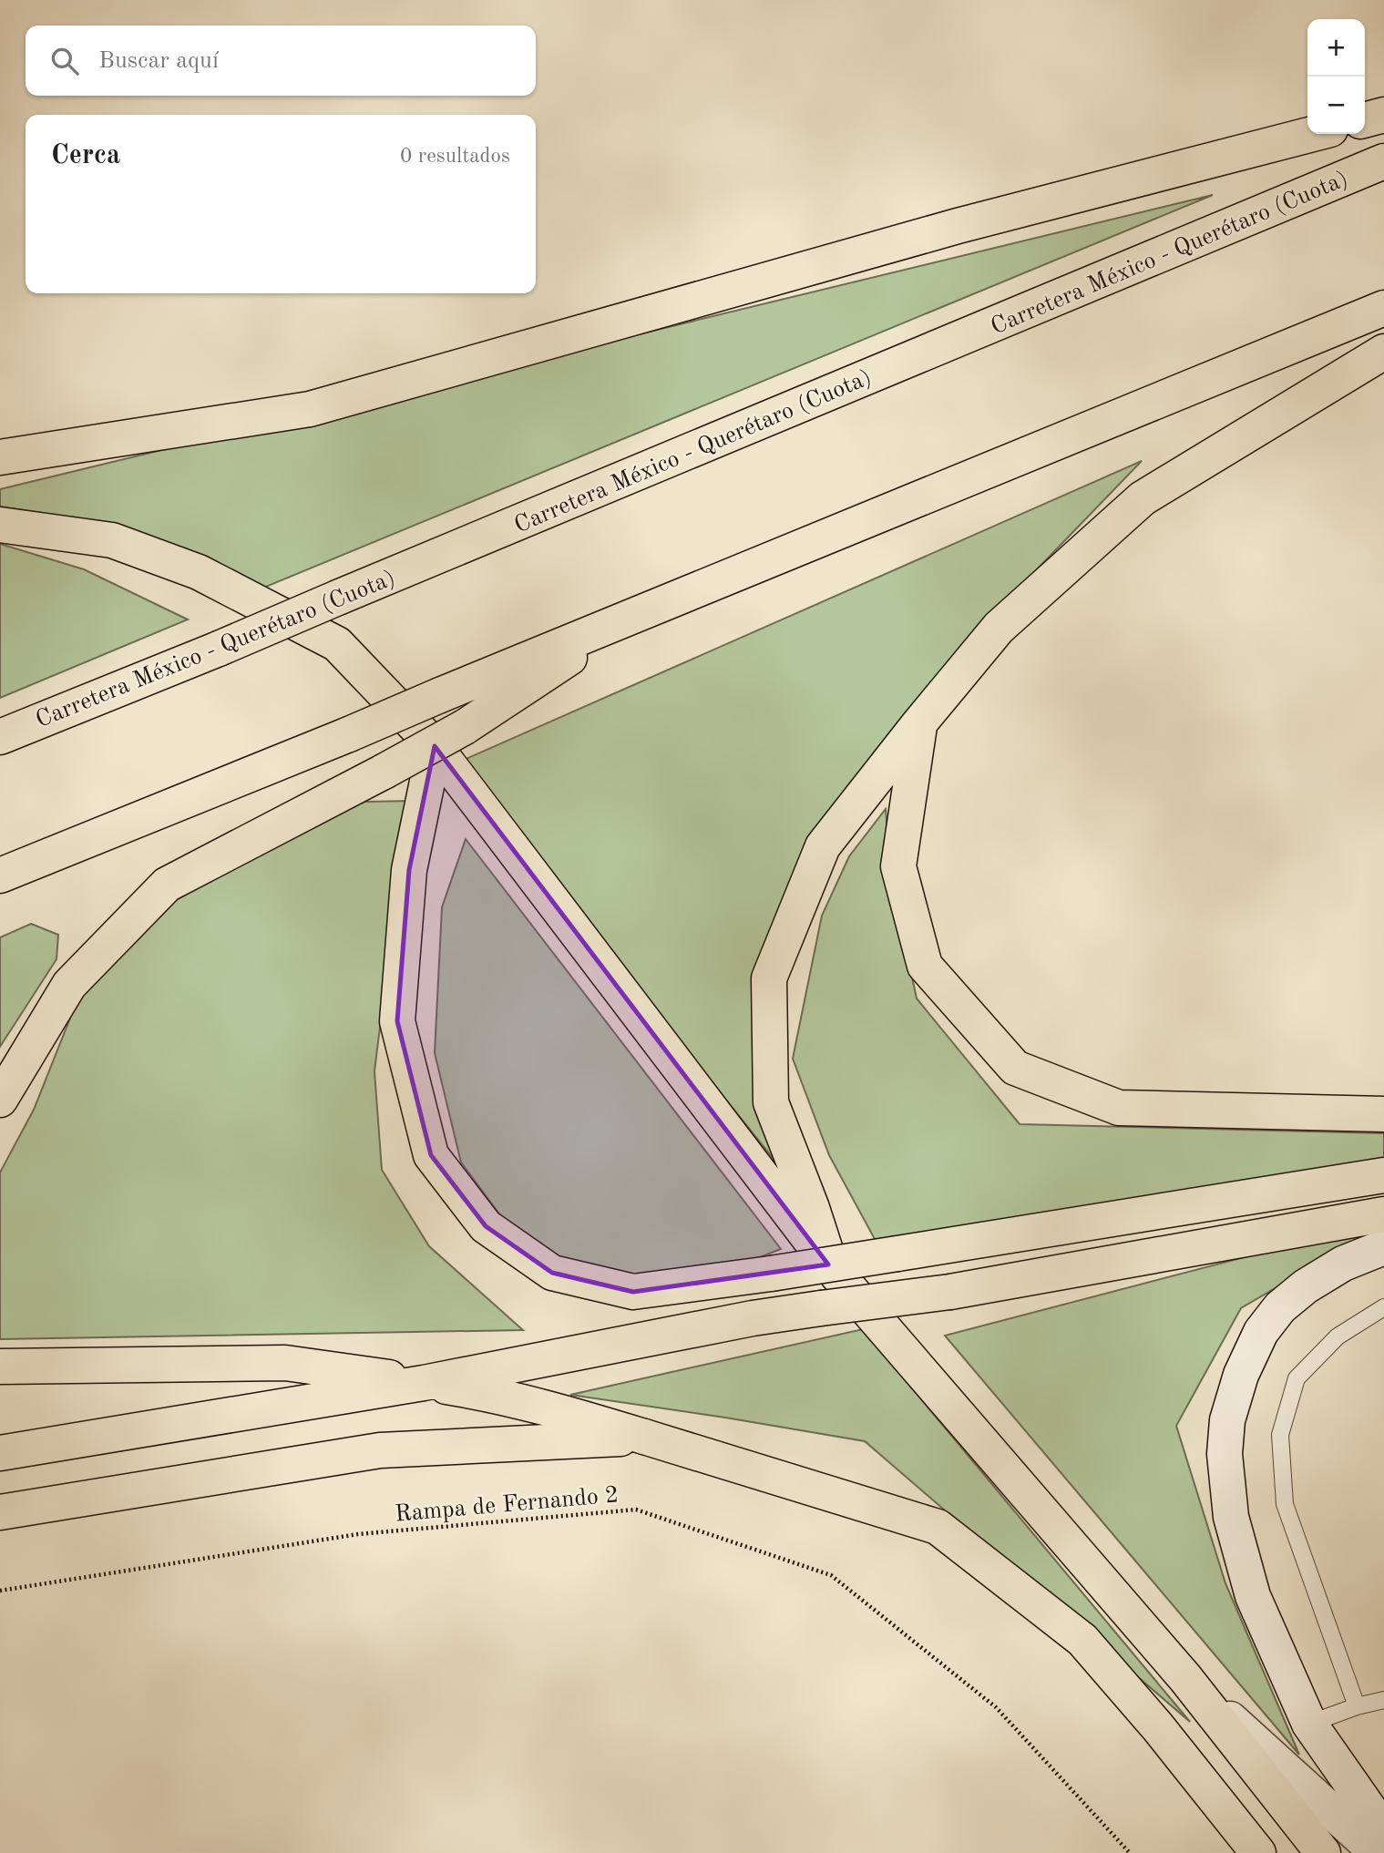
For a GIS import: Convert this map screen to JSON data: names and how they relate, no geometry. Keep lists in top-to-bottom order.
{
  "streets": {
    "main road": ["Carretera México - Querétaro (Cuota)"],
    "path": ["Rampa de Fernando 2"]
  },
  "page": {
    "map_buttons": ["+", "−"],
    "search": "Buscar aquí",
    "heading": ["Cerca", "0 resultados"]
  }
}
